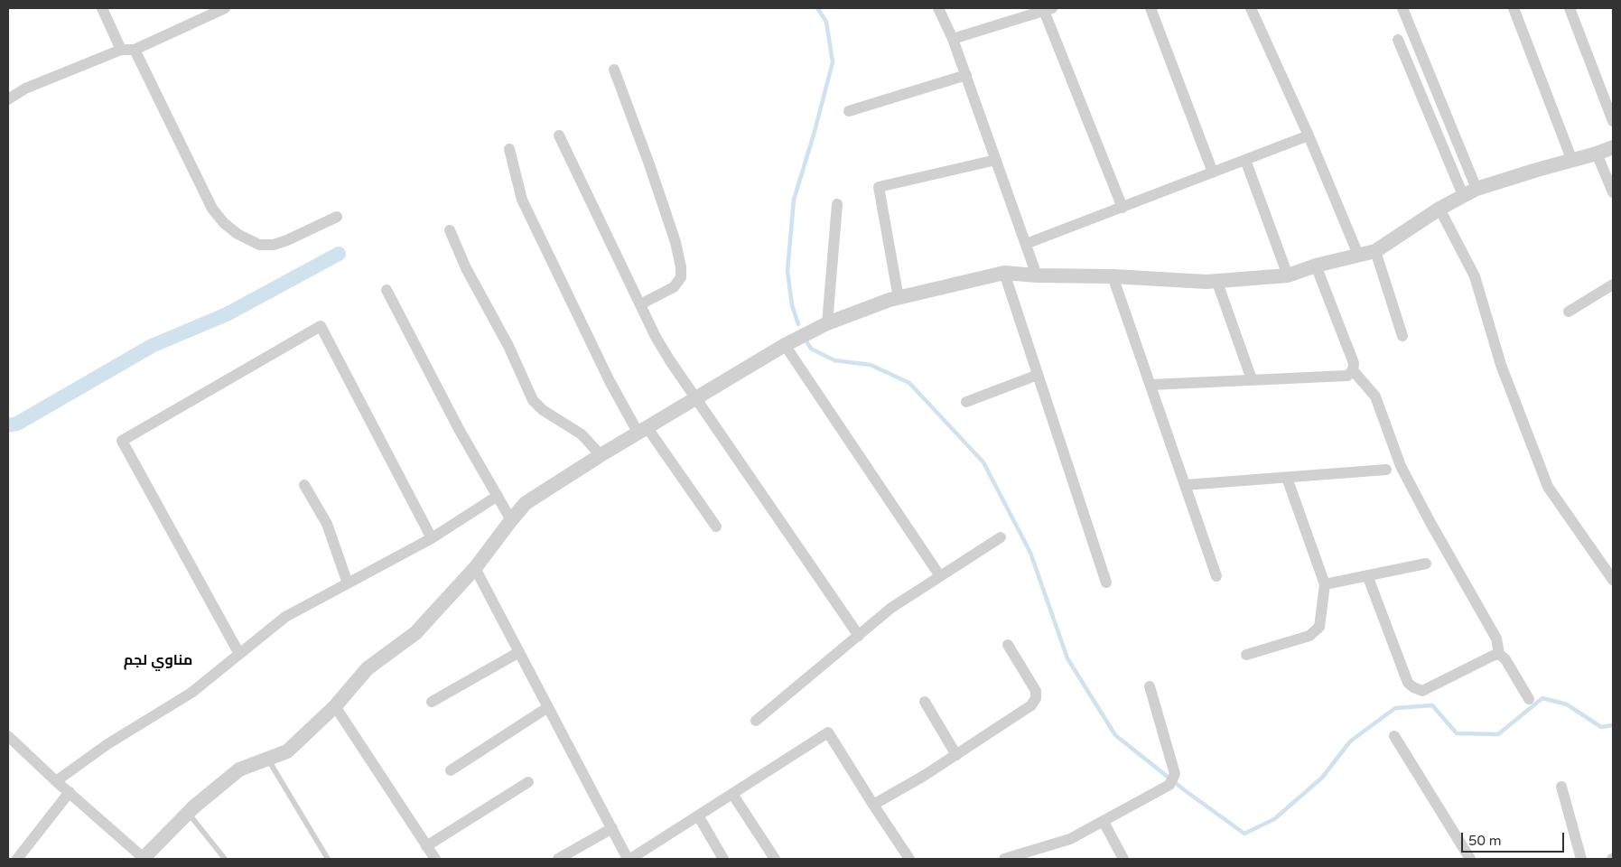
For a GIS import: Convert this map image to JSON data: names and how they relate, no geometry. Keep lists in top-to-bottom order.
{
  "districts": ["مناوي لجم"],
  "scale_bar": "50 m"
}
